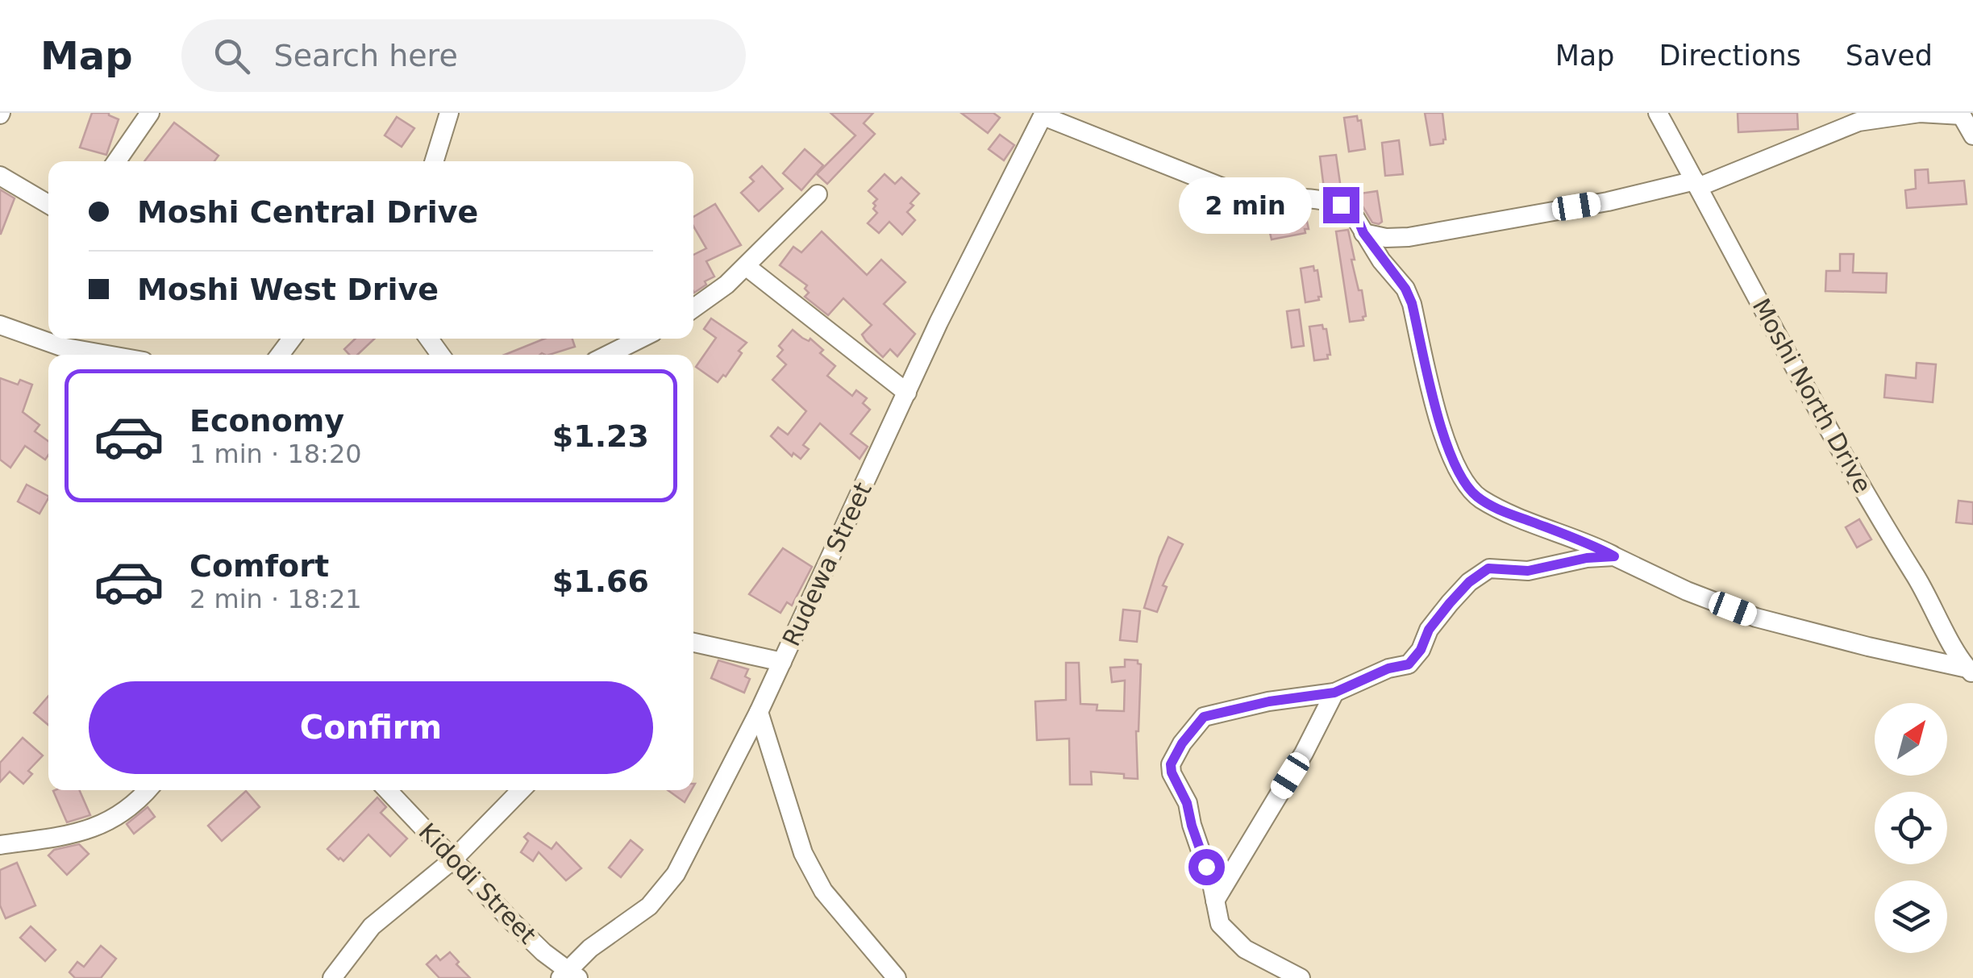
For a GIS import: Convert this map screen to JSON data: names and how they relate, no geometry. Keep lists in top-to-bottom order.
{
  "streets": {
    "street": ["Moshi North Drive", "Rudewa Street", "Kidodi Street"]
  },
  "crossings": [
    ["Rudewa Street", "Kidodi Street"]
  ],
  "north": "top right",
  "page": {
    "header": "Map",
    "search": "Search here",
    "nav": ["Map", "Directions", "Saved"],
    "banner": ["Moshi Central Drive", "Moshi West Drive"],
    "bubble": "2 min",
    "list": [
      {
        "name": "Economy",
        "note": "1 min · 18:20",
        "value": "$1.23"
      },
      {
        "name": "Comfort",
        "note": "2 min · 18:21",
        "value": "$1.66"
      }
    ],
    "buttons": "Confirm"
  }
}
